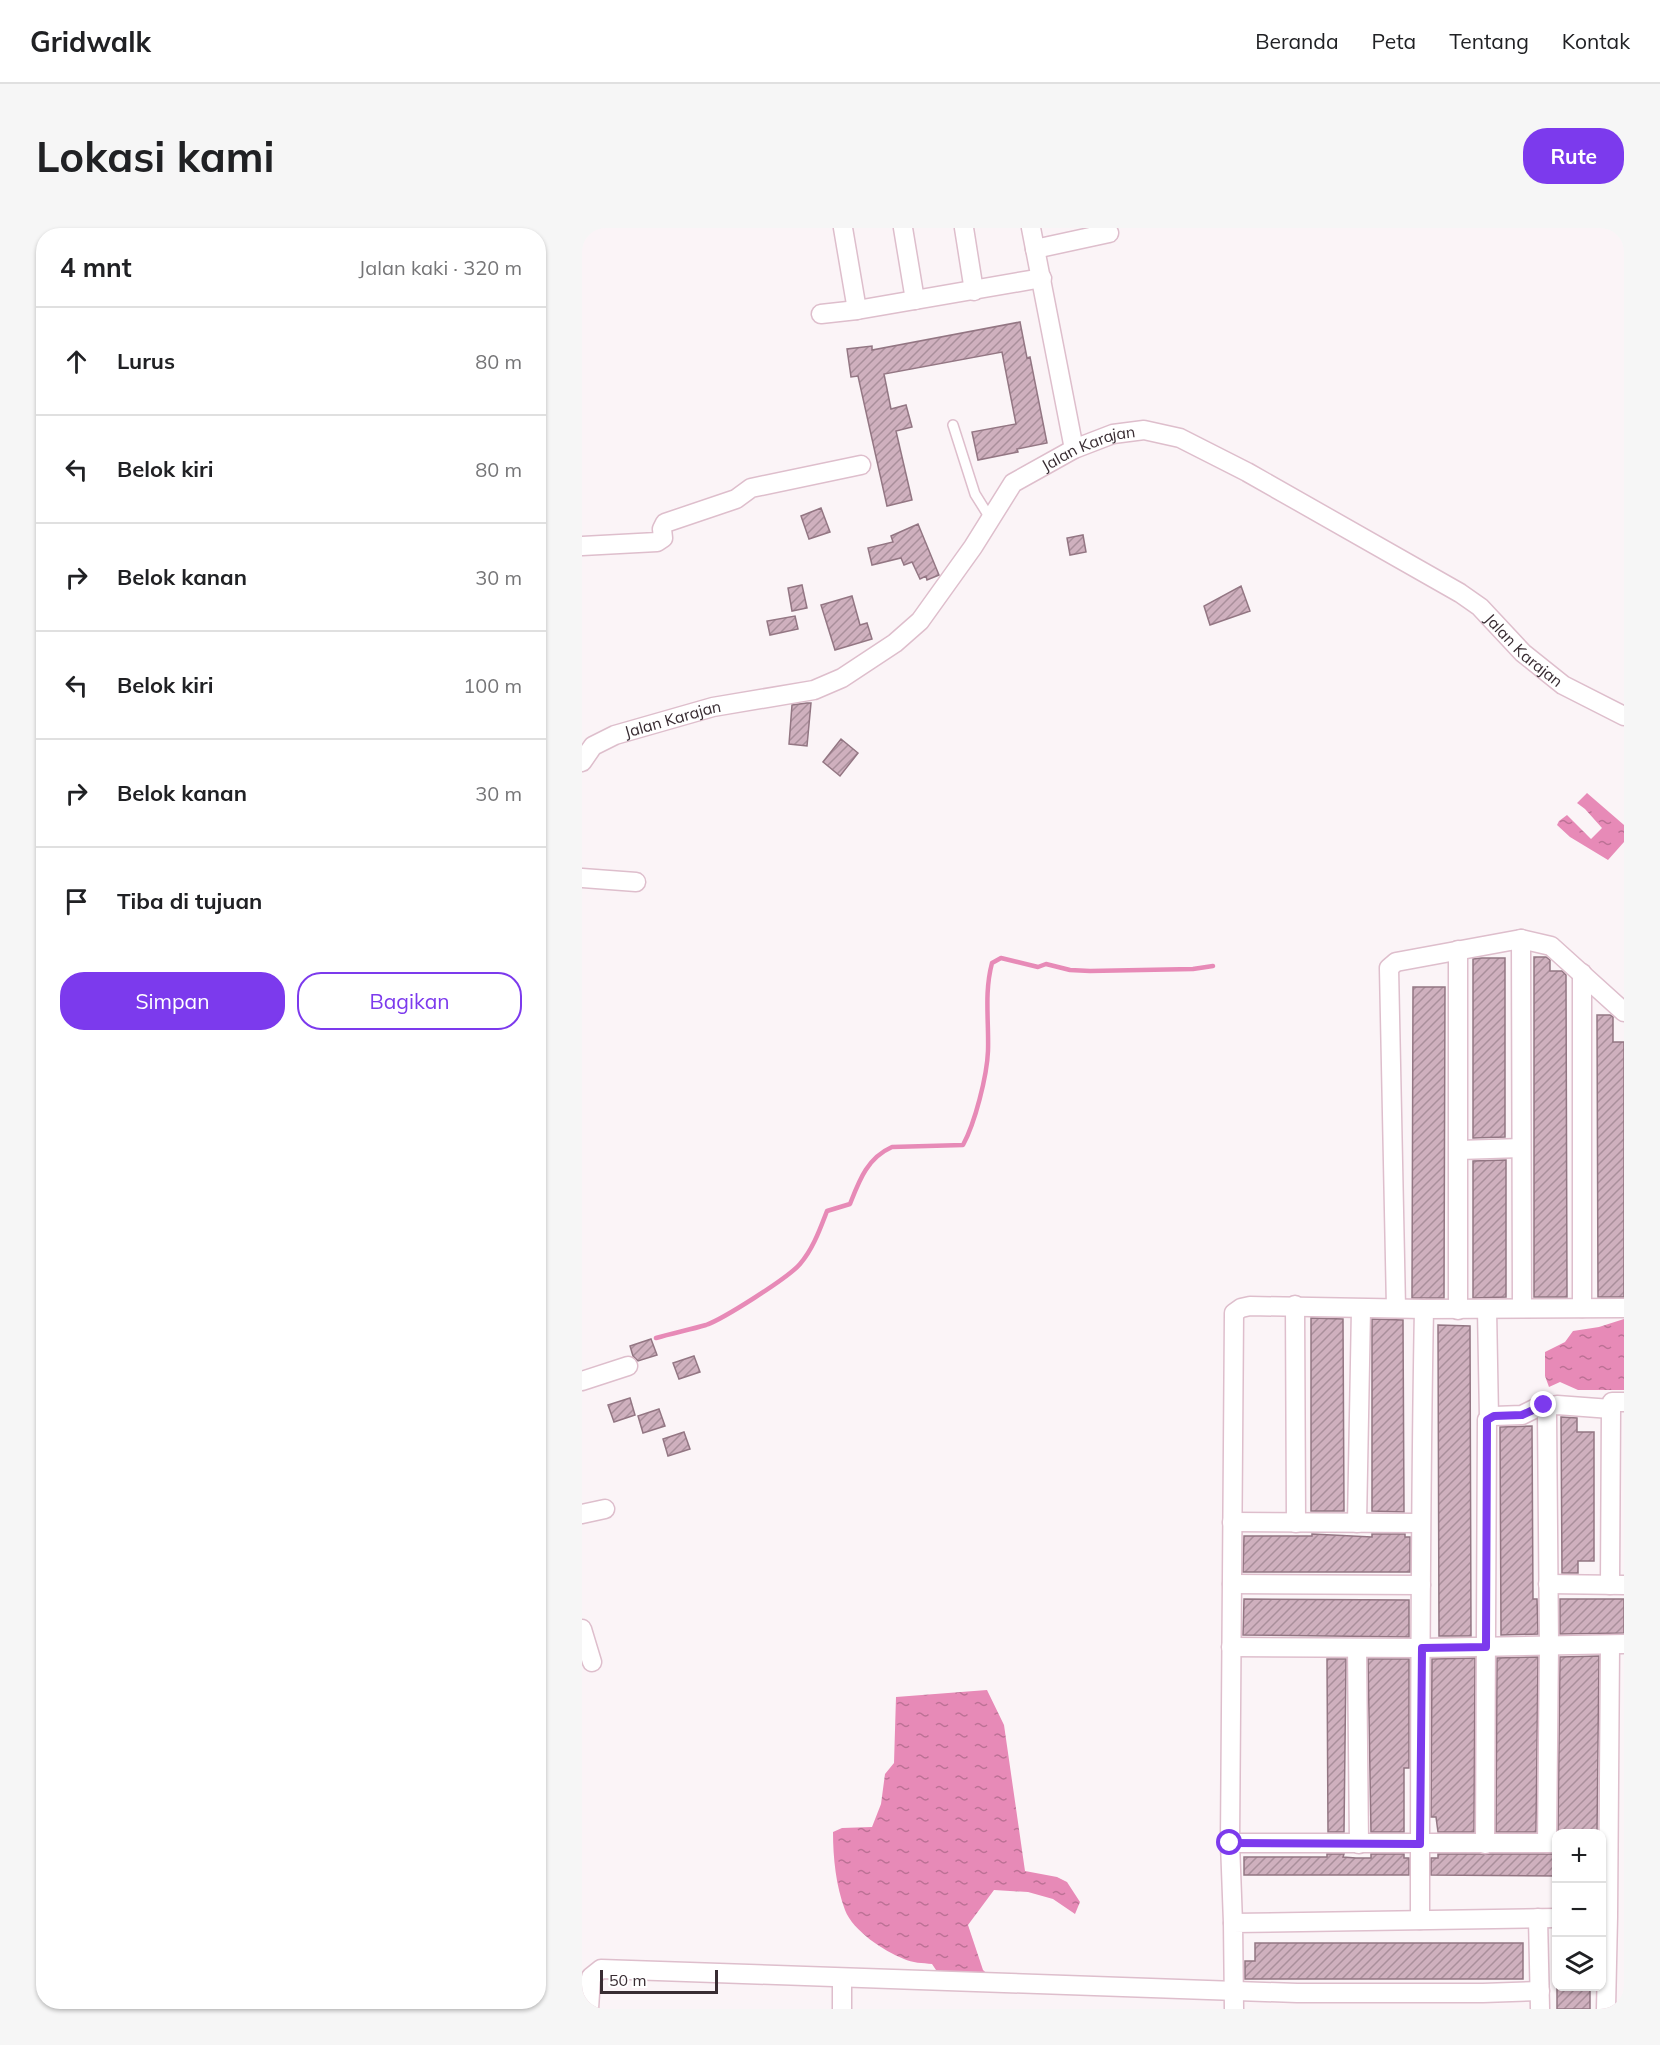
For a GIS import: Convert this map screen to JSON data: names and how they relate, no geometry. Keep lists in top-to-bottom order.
{
  "streets": {
    "street": ["Jalan Karajan"]
  },
  "scale_bar": "50 m",
  "page": {
    "header": "Gridwalk",
    "nav": [
      "Beranda",
      "Peta",
      "Tentang",
      "Kontak"
    ],
    "buttons": [
      "Rute",
      ["Simpan", "Bagikan"]
    ],
    "title": "Lokasi kami",
    "heading": ["4 mnt", "Jalan kaki · 320 m"],
    "list": [
      ["Lurus", "80 m"],
      ["Belok kiri", "80 m"],
      ["Belok kanan", "30 m"],
      ["Belok kiri", "100 m"],
      ["Belok kanan", "30 m"],
      "Tiba di tujuan"
    ],
    "map_buttons": ["+", "−"],
    "scale": "50 m"
  }
}
